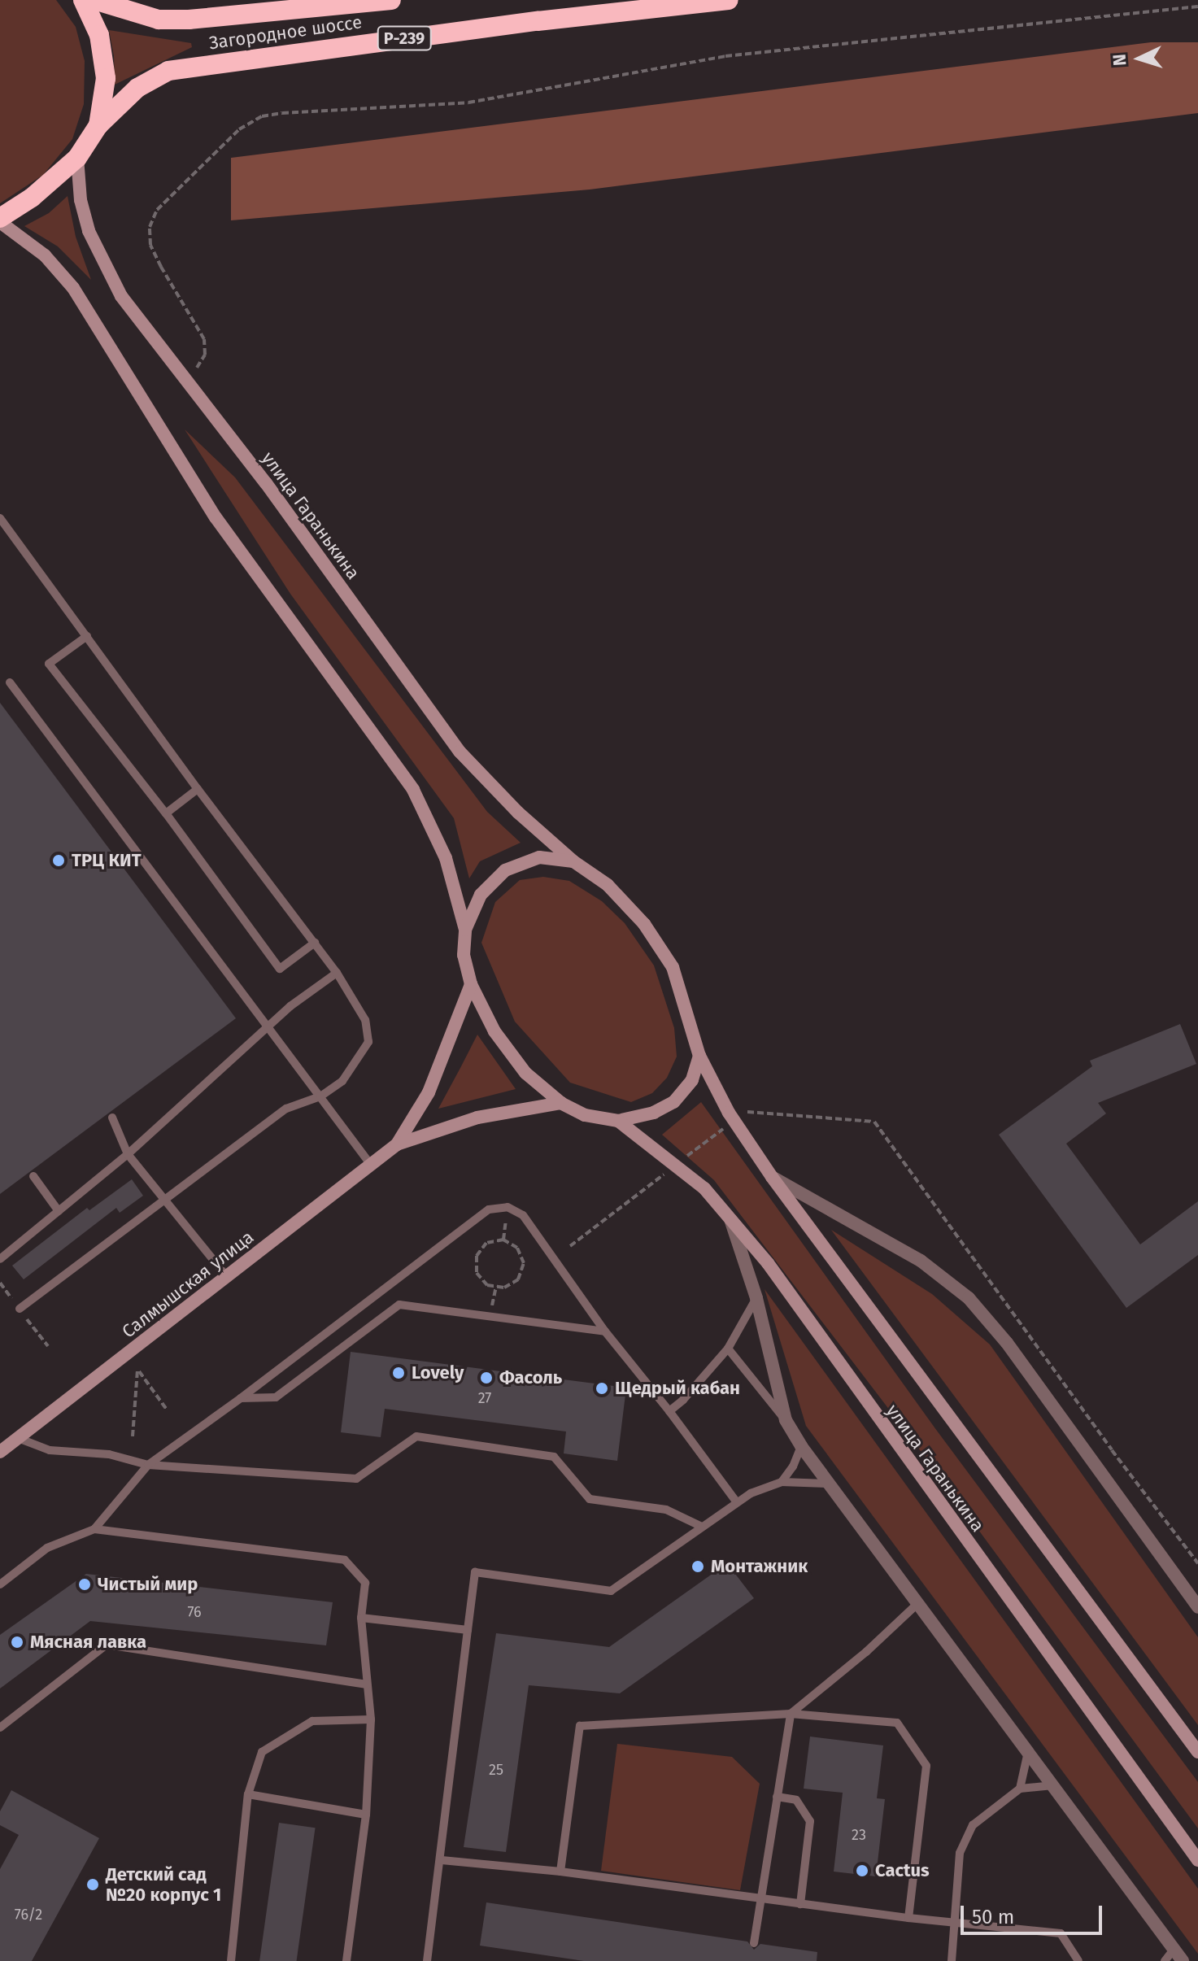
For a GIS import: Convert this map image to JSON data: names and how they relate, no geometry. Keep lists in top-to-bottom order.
{
  "streets": {
    "highway": ["Загородное шоссе", "Р-239"],
    "main road": ["улица Гаранькина", "Салмышская улица"]
  },
  "crossings": [
    ["Загородное шоссе", "улица Гаранькина"]
  ],
  "places": [
    "ТРЦ КИТ",
    "Lovely",
    "Фасоль",
    "Щедрый кабан",
    "Монтажник",
    "Чистый мир",
    "Мясная лавка",
    "Cactus",
    "Детский сад №20 корпус 1"
  ],
  "house_numbers": [
    "27",
    "76",
    "25",
    "23",
    "76/2"
  ],
  "scale_bar": "50 m",
  "north": "left"
}
